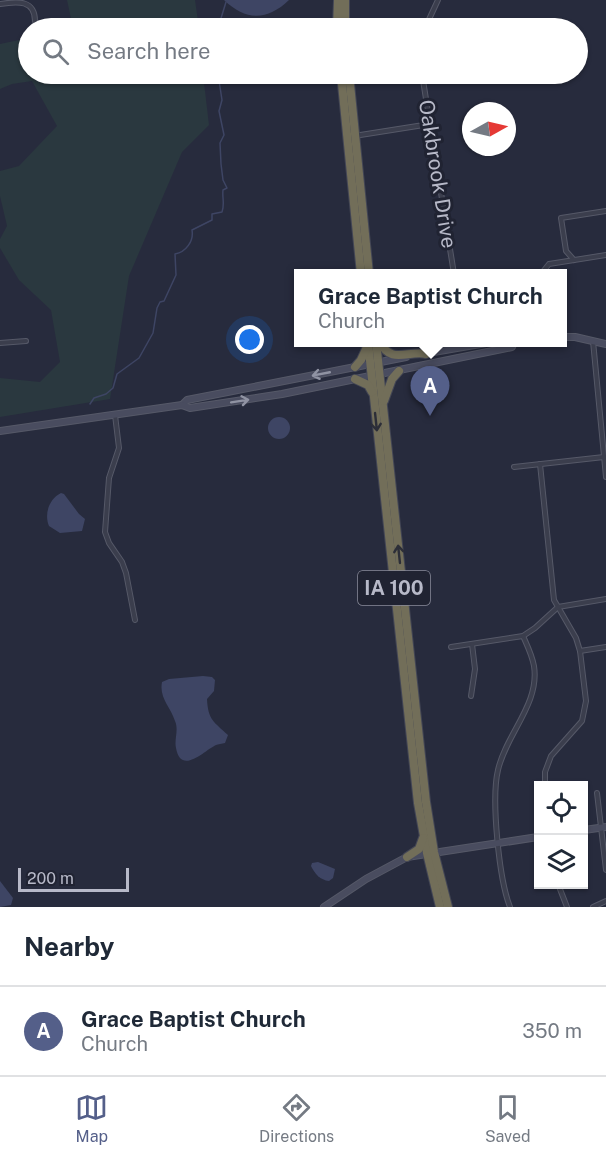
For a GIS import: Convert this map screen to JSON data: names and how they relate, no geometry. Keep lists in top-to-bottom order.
{
  "streets": {
    "highway": ["IA 100"],
    "street": ["Oakbrook Drive"]
  },
  "scale_bar": "200 m",
  "north": "right",
  "page": {
    "search": "Search here",
    "popup": ["Grace Baptist Church", "Church"],
    "pins": "A",
    "scale": "200 m",
    "heading": "Nearby",
    "list": [
      {
        "mark": "A",
        "name": "Grace Baptist Church",
        "note": "Church",
        "value": "350 m"
      }
    ],
    "nav": ["Map", "Directions", "Saved"]
  }
}
